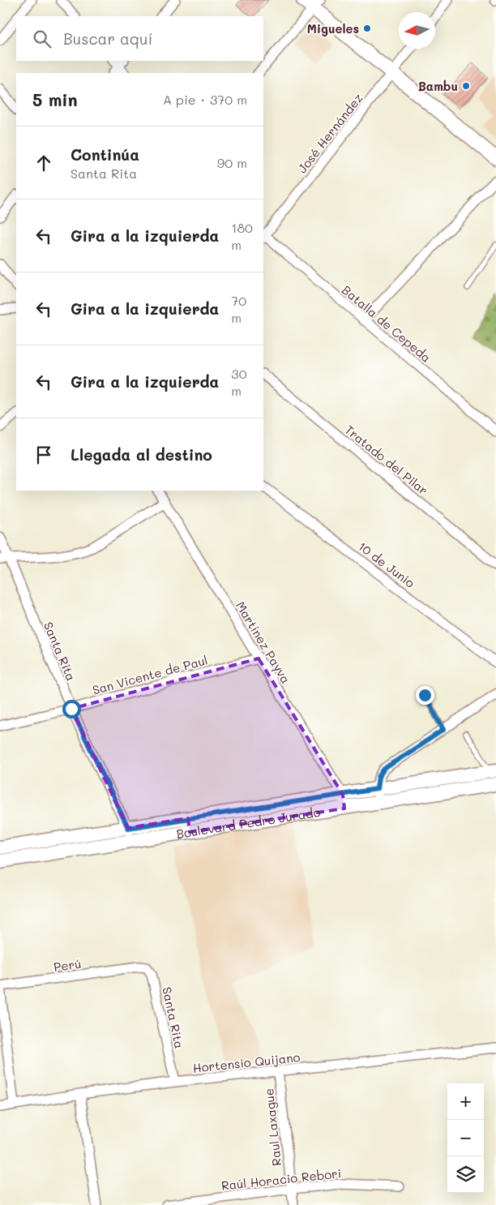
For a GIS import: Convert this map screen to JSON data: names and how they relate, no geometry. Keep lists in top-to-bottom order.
{
  "streets": {
    "main road": ["Boulevard Pedro Jurado"],
    "street": [
      "José Hernández",
      "Batalla de Cepeda",
      "Tratado del Pilar",
      "10 de Junio",
      "Martínez Payva",
      "Santa Rita",
      "San Vicente de Paul",
      "Perú",
      "Hortensio Quijano",
      "Raul Laxague",
      "Raúl Horacio Rebori"
    ]
  },
  "crossings": [
    ["José Hernández", "Batalla de Cepeda"],
    ["Martínez Payva", "San Vicente de Paul"],
    ["Martínez Payva", "Boulevard Pedro Jurado"],
    ["Santa Rita", "San Vicente de Paul"],
    ["Santa Rita", "Boulevard Pedro Jurado"],
    ["Santa Rita", "Perú"],
    ["Santa Rita", "Hortensio Quijano"],
    ["Hortensio Quijano", "Raul Laxague"],
    ["Raul Laxague", "Raúl Horacio Rebori"]
  ],
  "places": ["Migueles", "Bambu"],
  "north": "left",
  "page": {
    "search": "Buscar aquí",
    "heading": ["5 min", "A pie · 370 m"],
    "list": [
      ["Continúa", "Santa Rita", "90 m"],
      ["Gira a la izquierda", "180 m"],
      ["Gira a la izquierda", "70 m"],
      ["Gira a la izquierda", "30 m"],
      "Llegada al destino"
    ],
    "map_buttons": ["+", "−"]
  }
}
